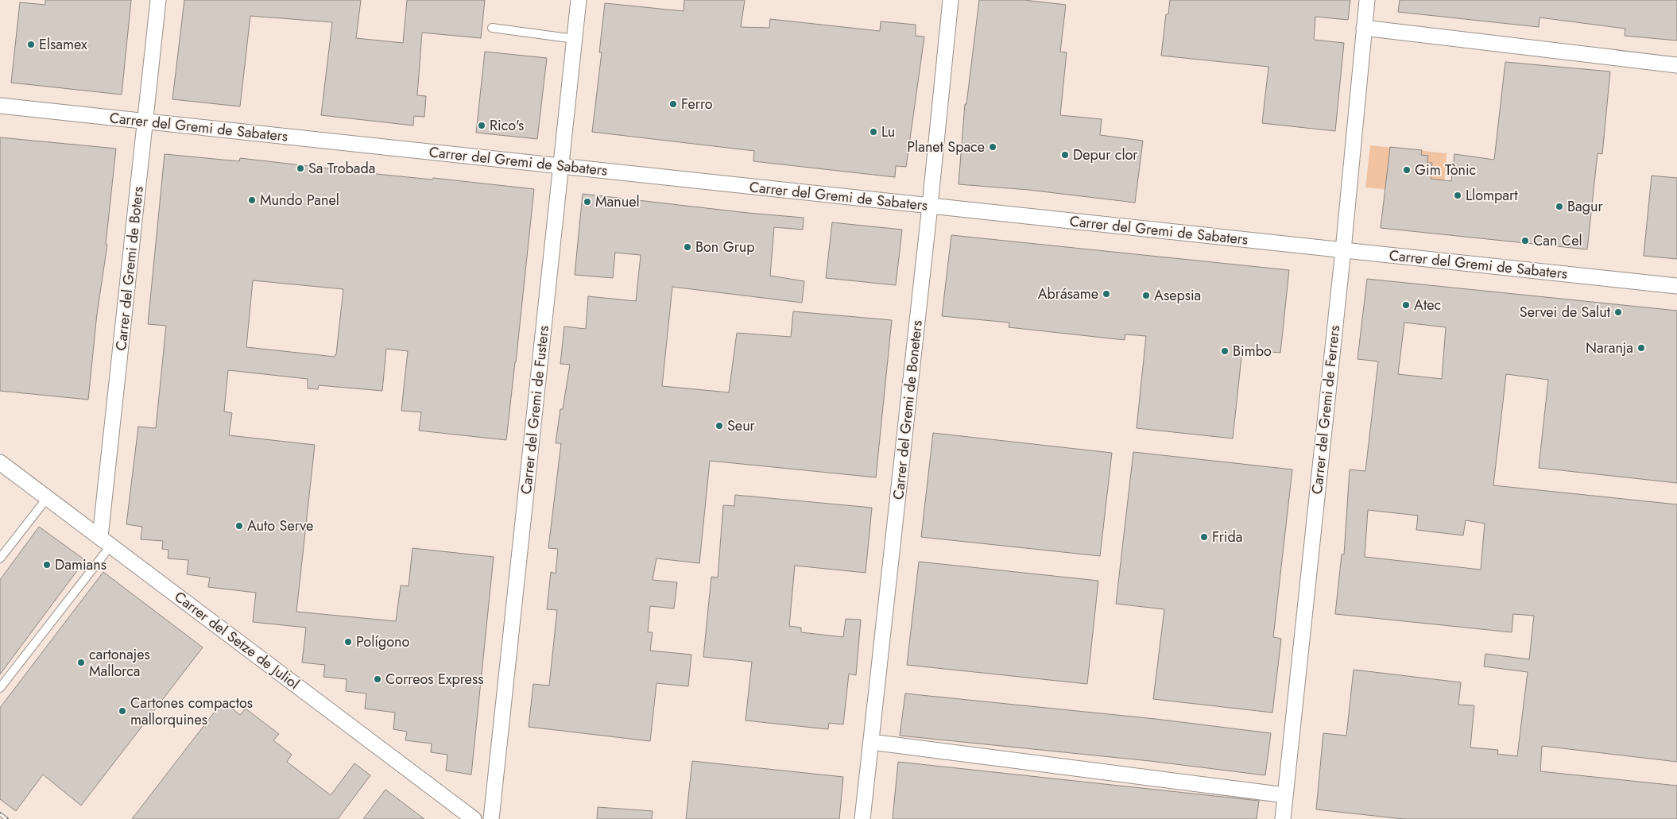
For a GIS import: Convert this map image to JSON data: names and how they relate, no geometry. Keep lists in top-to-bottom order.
{
  "streets": {
    "street": [
      "Carrer del Gremi de Sabaters",
      "Carrer del Gremi de Boters",
      "Carrer del Gremi de Fusters",
      "Carrer del Gremi de Boneters",
      "Carrer del Gremi de Ferrers",
      "Carrer del Setze de Juliol"
    ]
  },
  "crossings": [
    ["Carrer del Gremi de Sabaters", "Carrer del Gremi de Boters"],
    ["Carrer del Gremi de Sabaters", "Carrer del Gremi de Fusters"],
    ["Carrer del Gremi de Sabaters", "Carrer del Gremi de Boneters"],
    ["Carrer del Gremi de Sabaters", "Carrer del Gremi de Ferrers"],
    ["Carrer del Gremi de Boters", "Carrer del Setze de Juliol"]
  ],
  "places": [
    "Elsamex",
    "Ferro",
    "Rico's",
    "Lu",
    "Planet Space",
    "Depur clor",
    "Sa Trobada",
    "Gim Tònic",
    "Llompart",
    "Mundo Panel",
    "Manuel",
    "Bagur",
    "Can Cel",
    "Bon Grup",
    "Abrásame",
    "Asepsia",
    "Atec",
    "Servei de Salut",
    "Naranja",
    "Bimbo",
    "Seur",
    "Auto Serve",
    "Frida",
    "Damians",
    "Polígono",
    "cartonajes Mallorca",
    "Correos Express",
    "Cartones compactos mallorquines"
  ]
}
